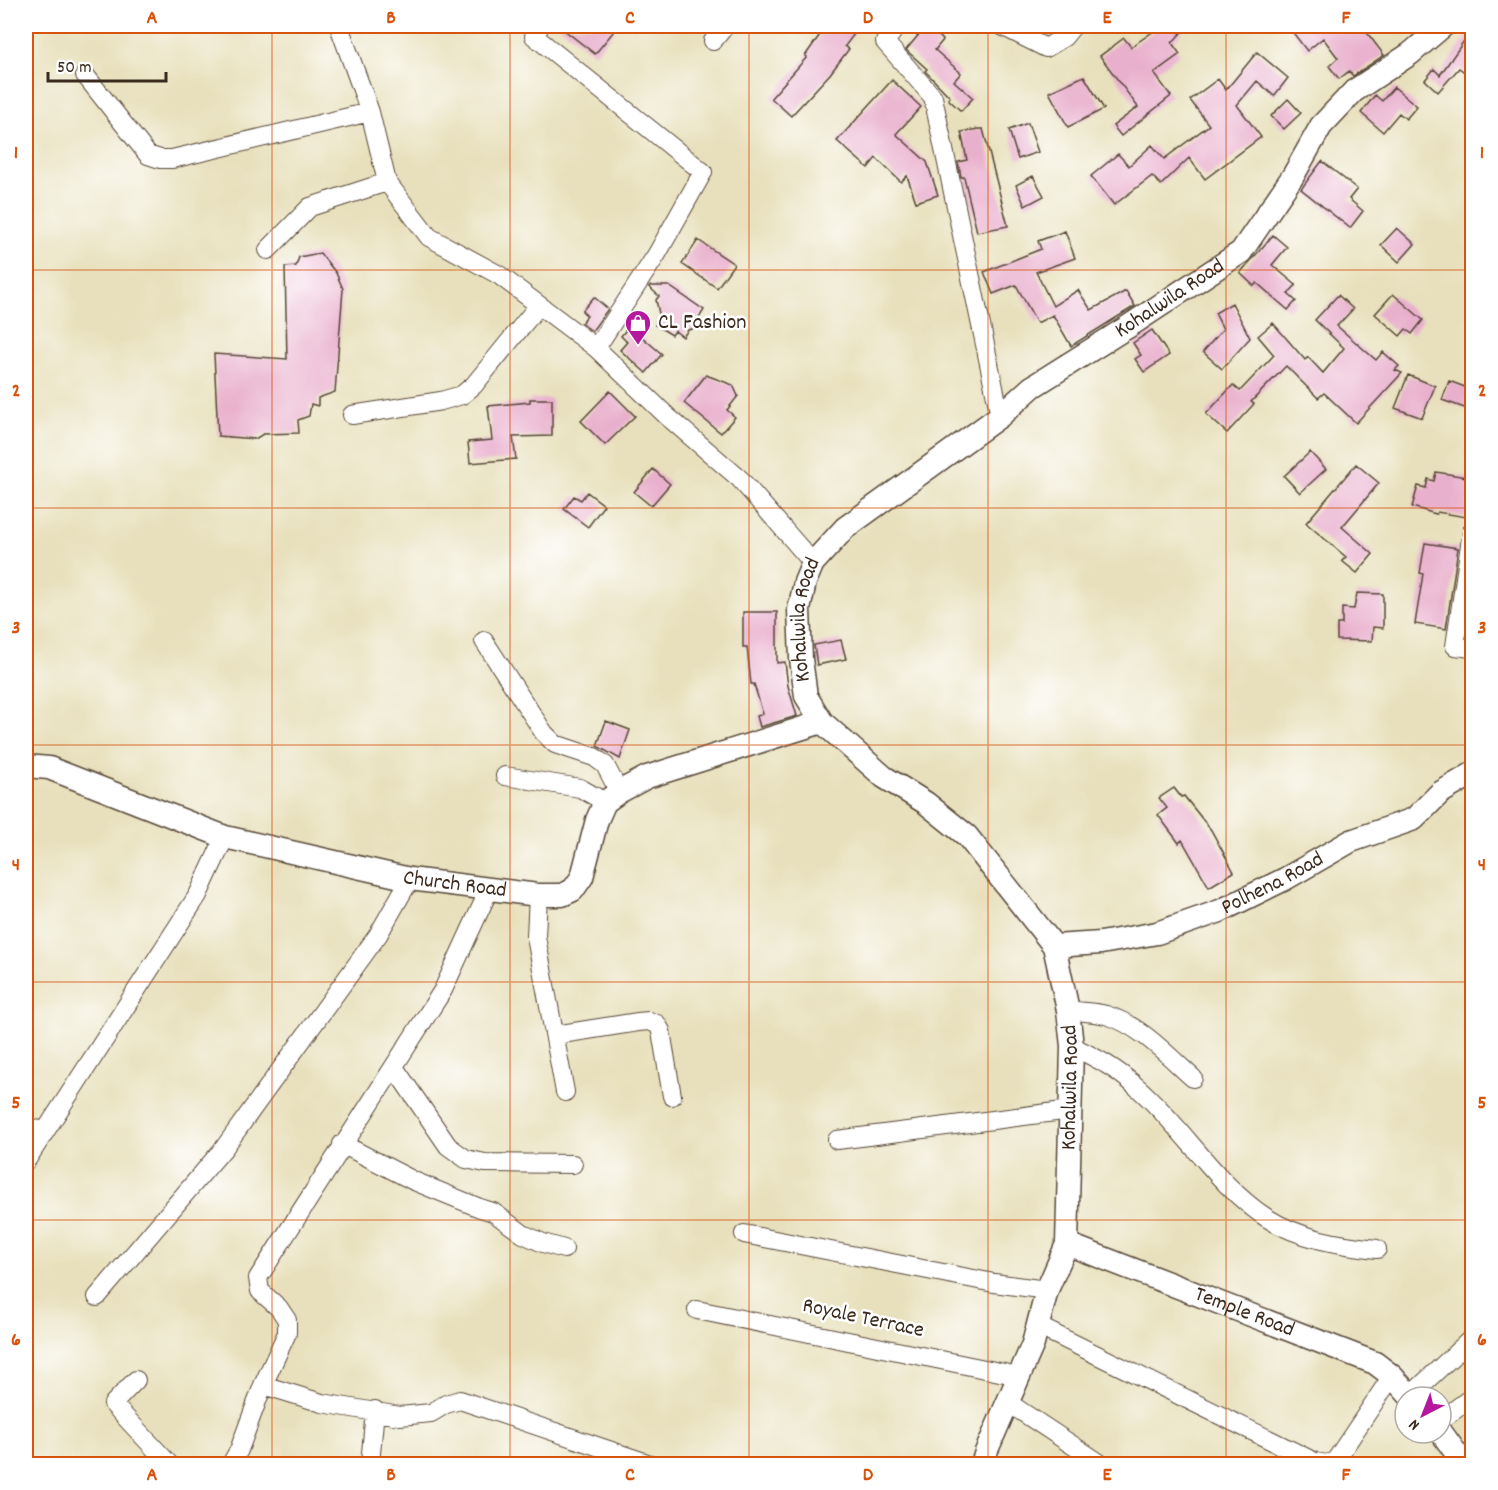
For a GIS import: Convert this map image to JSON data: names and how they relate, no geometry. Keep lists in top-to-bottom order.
{
  "streets": {
    "street": [
      "Kohalwila Road",
      "Polhena Road",
      "Church Road",
      "Temple Road",
      "Royale Terrace"
    ]
  },
  "crossings": [
    ["Kohalwila Road", "Polhena Road"],
    ["Kohalwila Road", "Temple Road"],
    ["Kohalwila Road", "Royale Terrace"]
  ],
  "places": {
    "shop": ["CL Fashion"]
  },
  "scale_bar": "50 m",
  "north": "bottom left",
  "grid": {
    "columns": [
      "A",
      "B",
      "C",
      "D",
      "E",
      "F"
    ],
    "rows": [
      "1",
      "2",
      "3",
      "4",
      "5",
      "6"
    ]
  }
}
